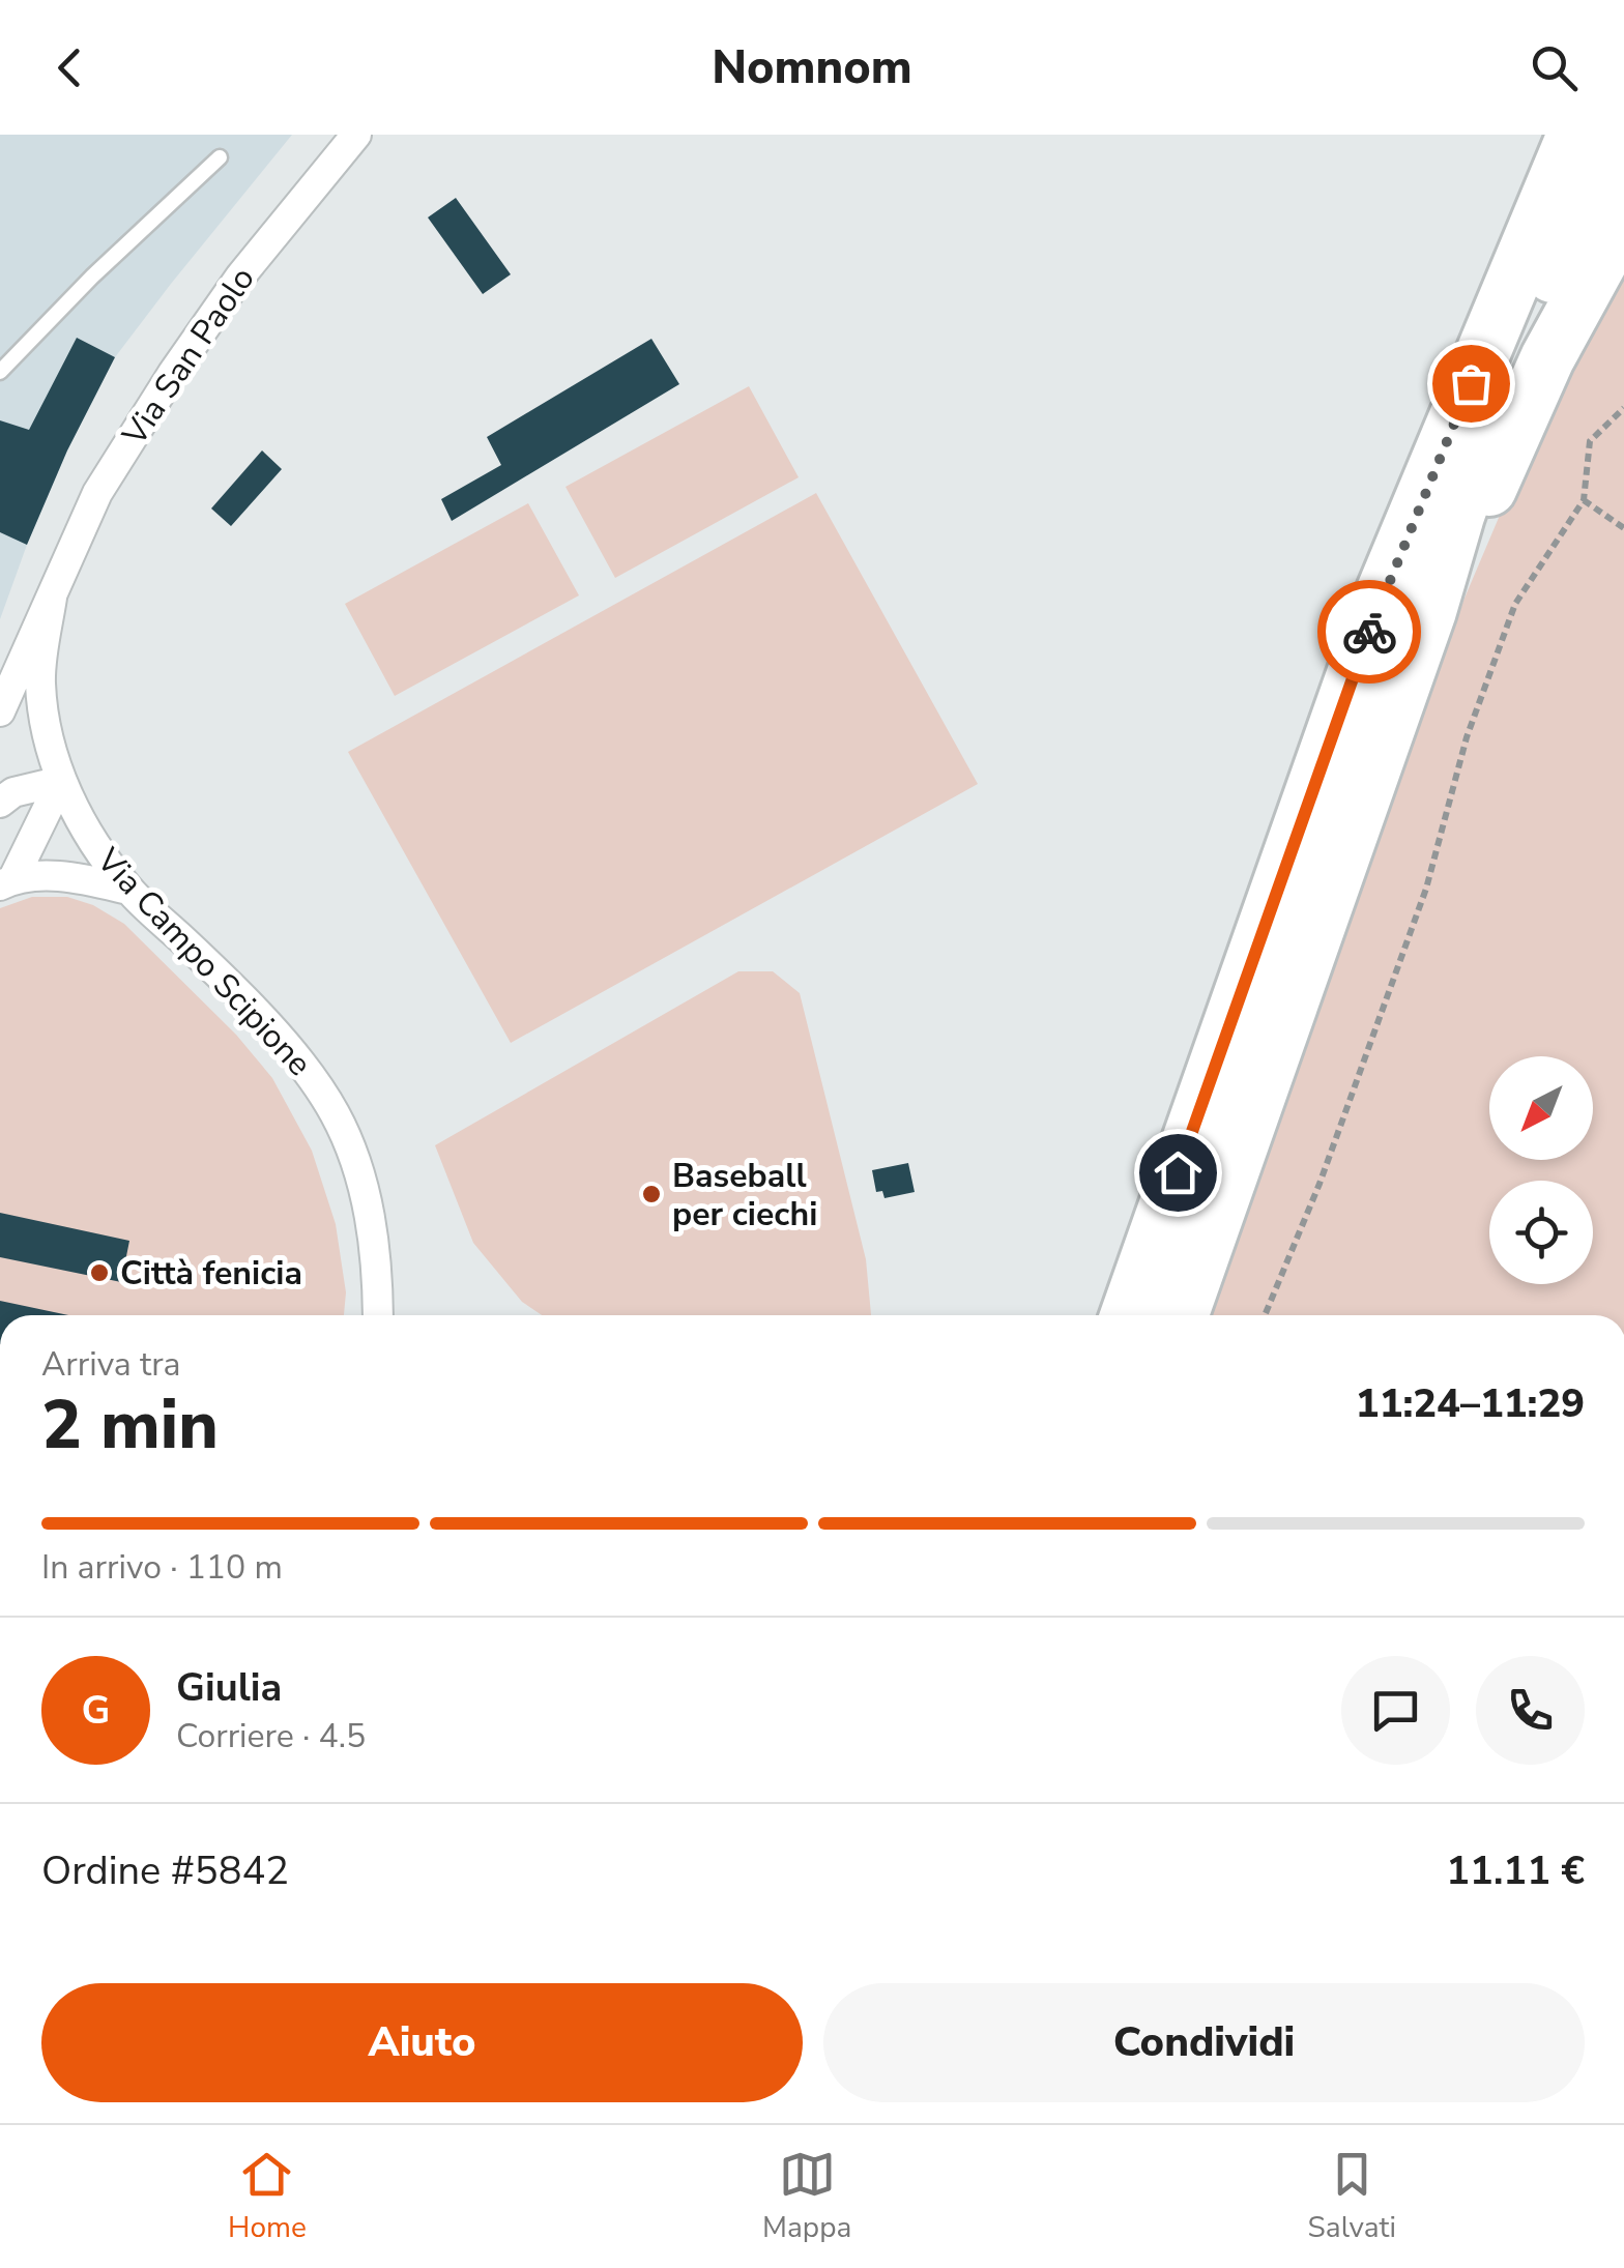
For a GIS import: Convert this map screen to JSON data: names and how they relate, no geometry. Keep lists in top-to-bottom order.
{
  "streets": {
    "street": ["Via San Paolo", "Via Campo Scipione"]
  },
  "crossings": [
    ["Via San Paolo", "Via Campo Scipione"]
  ],
  "places": ["Baseball per ciechi", "Città fenicia"],
  "north": "bottom left",
  "page": {
    "header": "Nomnom",
    "heading": ["2 min", "Arriva tra", "11:24–11:29"],
    "panel": [
      "Giulia",
      "Corriere · 4.5",
      "Ordine #5842",
      "11.11 €"
    ],
    "bar": "In arrivo · 110 m",
    "round": "G",
    "buttons": ["Aiuto", "Condividi"],
    "tabs": ["Home", "Mappa", "Salvati"]
  }
}
